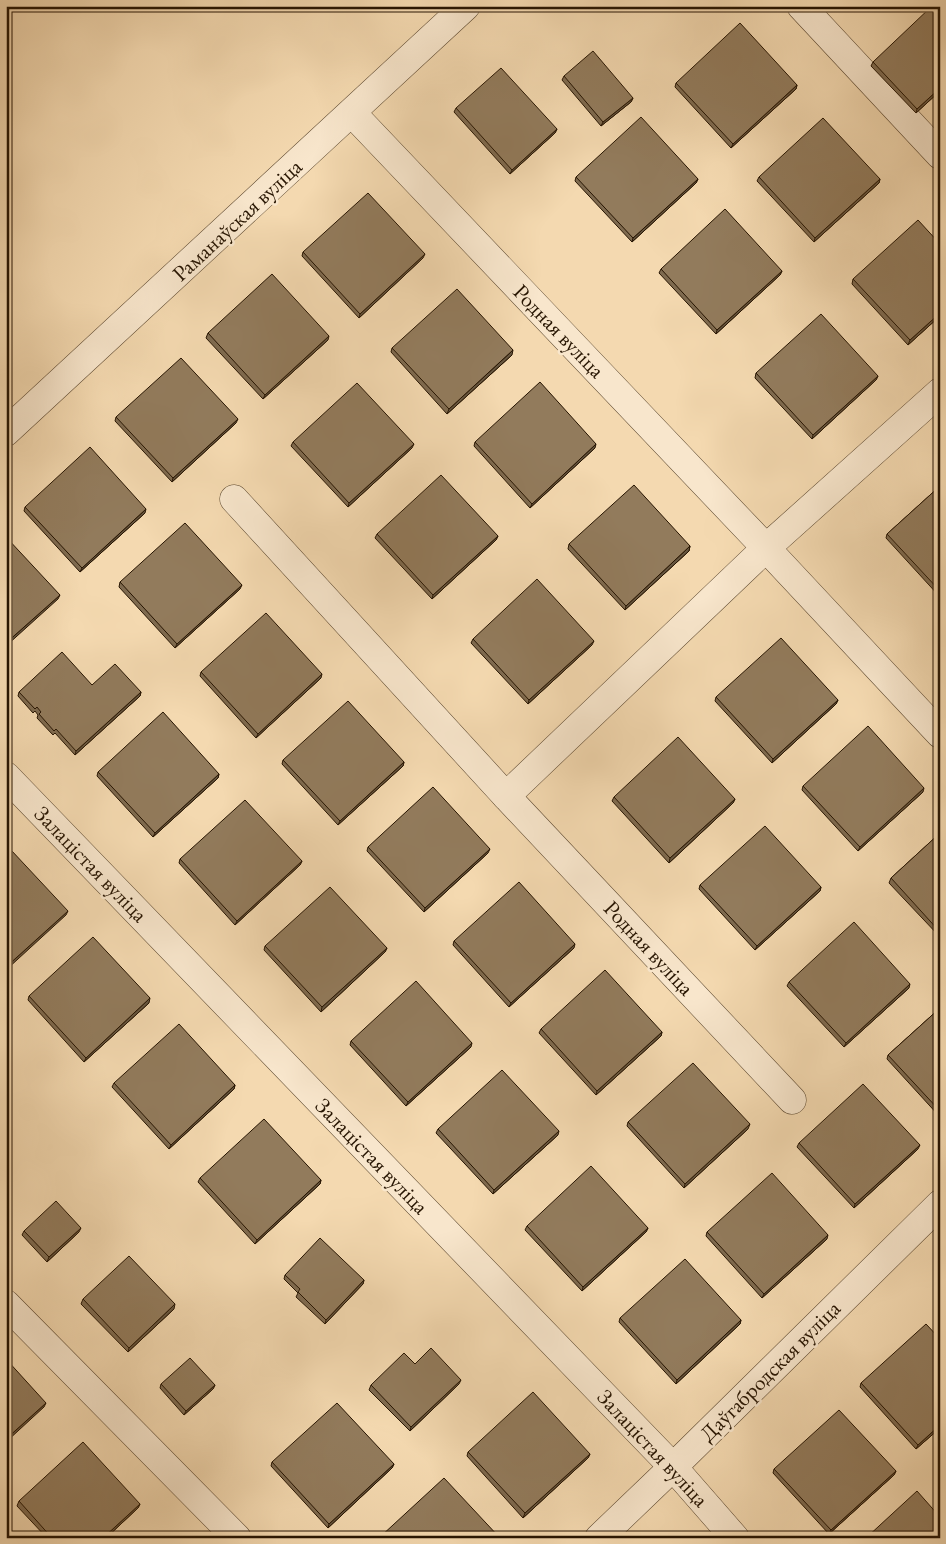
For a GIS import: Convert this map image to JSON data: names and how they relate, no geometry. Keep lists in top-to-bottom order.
{
  "streets": {
    "street": [
      "Раманаўская вуліца",
      "Родная вуліца",
      "Залацістая вуліца",
      "Даўгабродская вуліца"
    ]
  },
  "crossings": [
    ["Раманаўская вуліца", "Родная вуліца"],
    ["Залацістая вуліца", "Даўгабродская вуліца"]
  ]
}
